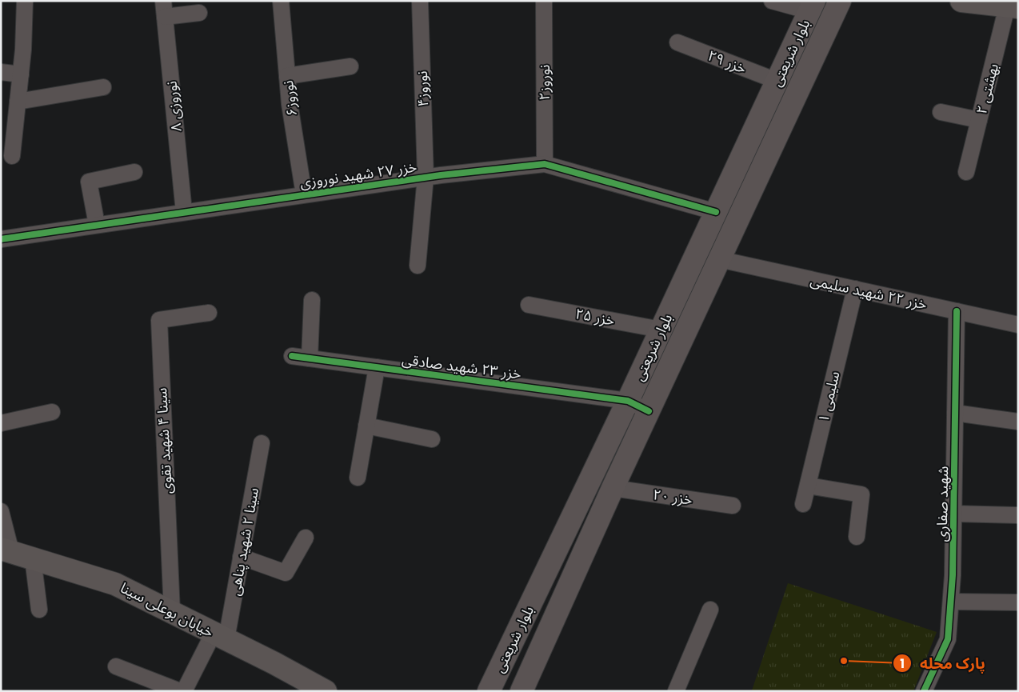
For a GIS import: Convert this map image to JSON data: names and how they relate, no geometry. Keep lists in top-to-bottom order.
{
  "streets": {
    "main road": ["بلوار شریعتی", "خیابان بوعلی سینا"],
    "street": [
      "خزر ۲۹",
      "نوروز۲",
      "نوروز۴",
      "بهشتی ۲",
      "نوروز۶",
      "نوروزی ۸",
      "خزر ۲۷ شهید نوروزی",
      "خزر ۲۲ شهید سلیمی",
      "خزر ۲۵",
      "خزر ۲۳ شهید صادقی",
      "سلیمی ۱",
      "سینا ۴ شهید تقوی",
      "خزر ۲۰",
      "شهید صفاری",
      "سینا ۲ شهید پناهی"
    ]
  },
  "crossings": [
    ["بلوار شریعتی", "خزر ۲۹"],
    ["بلوار شریعتی", "خزر ۲۷ شهید نوروزی"],
    ["بلوار شریعتی", "خزر ۲۲ شهید سلیمی"],
    ["بلوار شریعتی", "خزر ۲۵"],
    ["بلوار شریعتی", "خزر ۲۳ شهید صادقی"],
    ["بلوار شریعتی", "خزر ۲۰"],
    ["نوروز۲", "خزر ۲۷ شهید نوروزی"],
    ["نوروز۴", "خزر ۲۷ شهید نوروزی"],
    ["نوروز۶", "خزر ۲۷ شهید نوروزی"],
    ["نوروزی ۸", "خزر ۲۷ شهید نوروزی"],
    ["خزر ۲۲ شهید سلیمی", "سلیمی ۱"],
    ["خزر ۲۲ شهید سلیمی", "شهید صفاری"],
    ["سینا ۴ شهید تقوی", "خیابان بوعلی سینا"],
    ["سینا ۲ شهید پناهی", "خیابان بوعلی سینا"]
  ],
  "places": ["پارک محله"]
}
